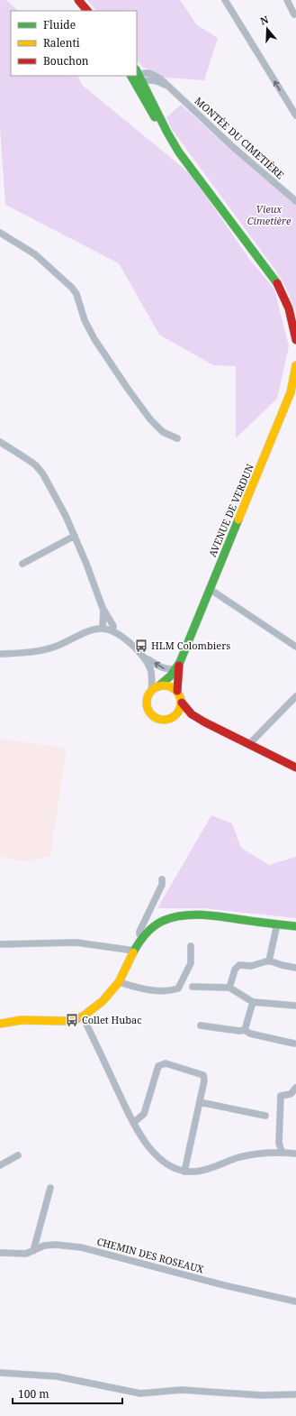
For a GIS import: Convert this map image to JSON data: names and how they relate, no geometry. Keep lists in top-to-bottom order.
{
  "streets": {
    "main road": ["AVENUE DE VERDUN"],
    "street": ["MONTÉE DU CIMETIÈRE", "CHEMIN DES ROSEAUX"]
  },
  "parks": ["Vieux Cimetière"],
  "places": {
    "bus stop": ["HLM Colombiers", "Collet Hubac"]
  },
  "legend": ["Fluide", "Ralenti", "Bouchon"],
  "scale_bar": "100 m",
  "north": "top"
}
